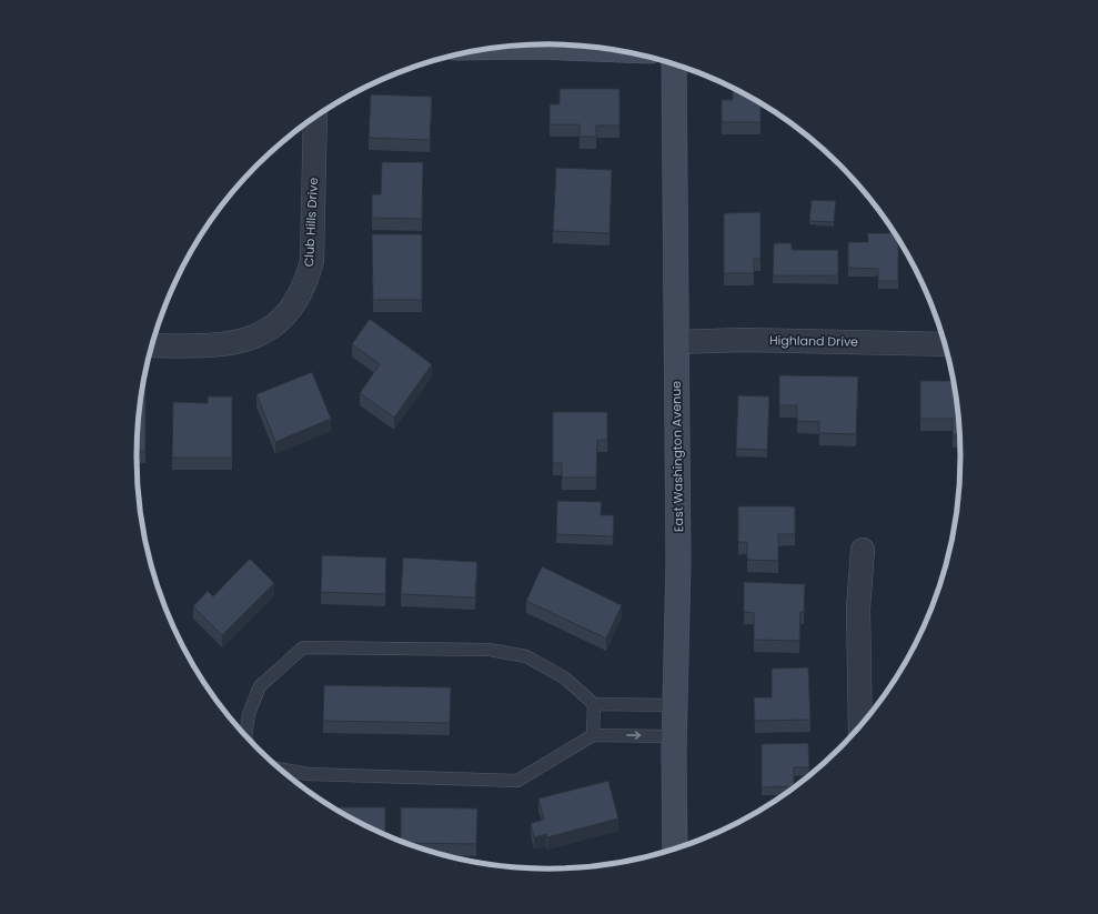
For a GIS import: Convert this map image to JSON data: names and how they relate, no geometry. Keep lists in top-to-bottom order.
{
  "streets": {
    "street": ["Club Hills Drive", "Highland Drive", "East Washington Avenue"]
  },
  "crossings": [
    ["Highland Drive", "East Washington Avenue"]
  ]
}
